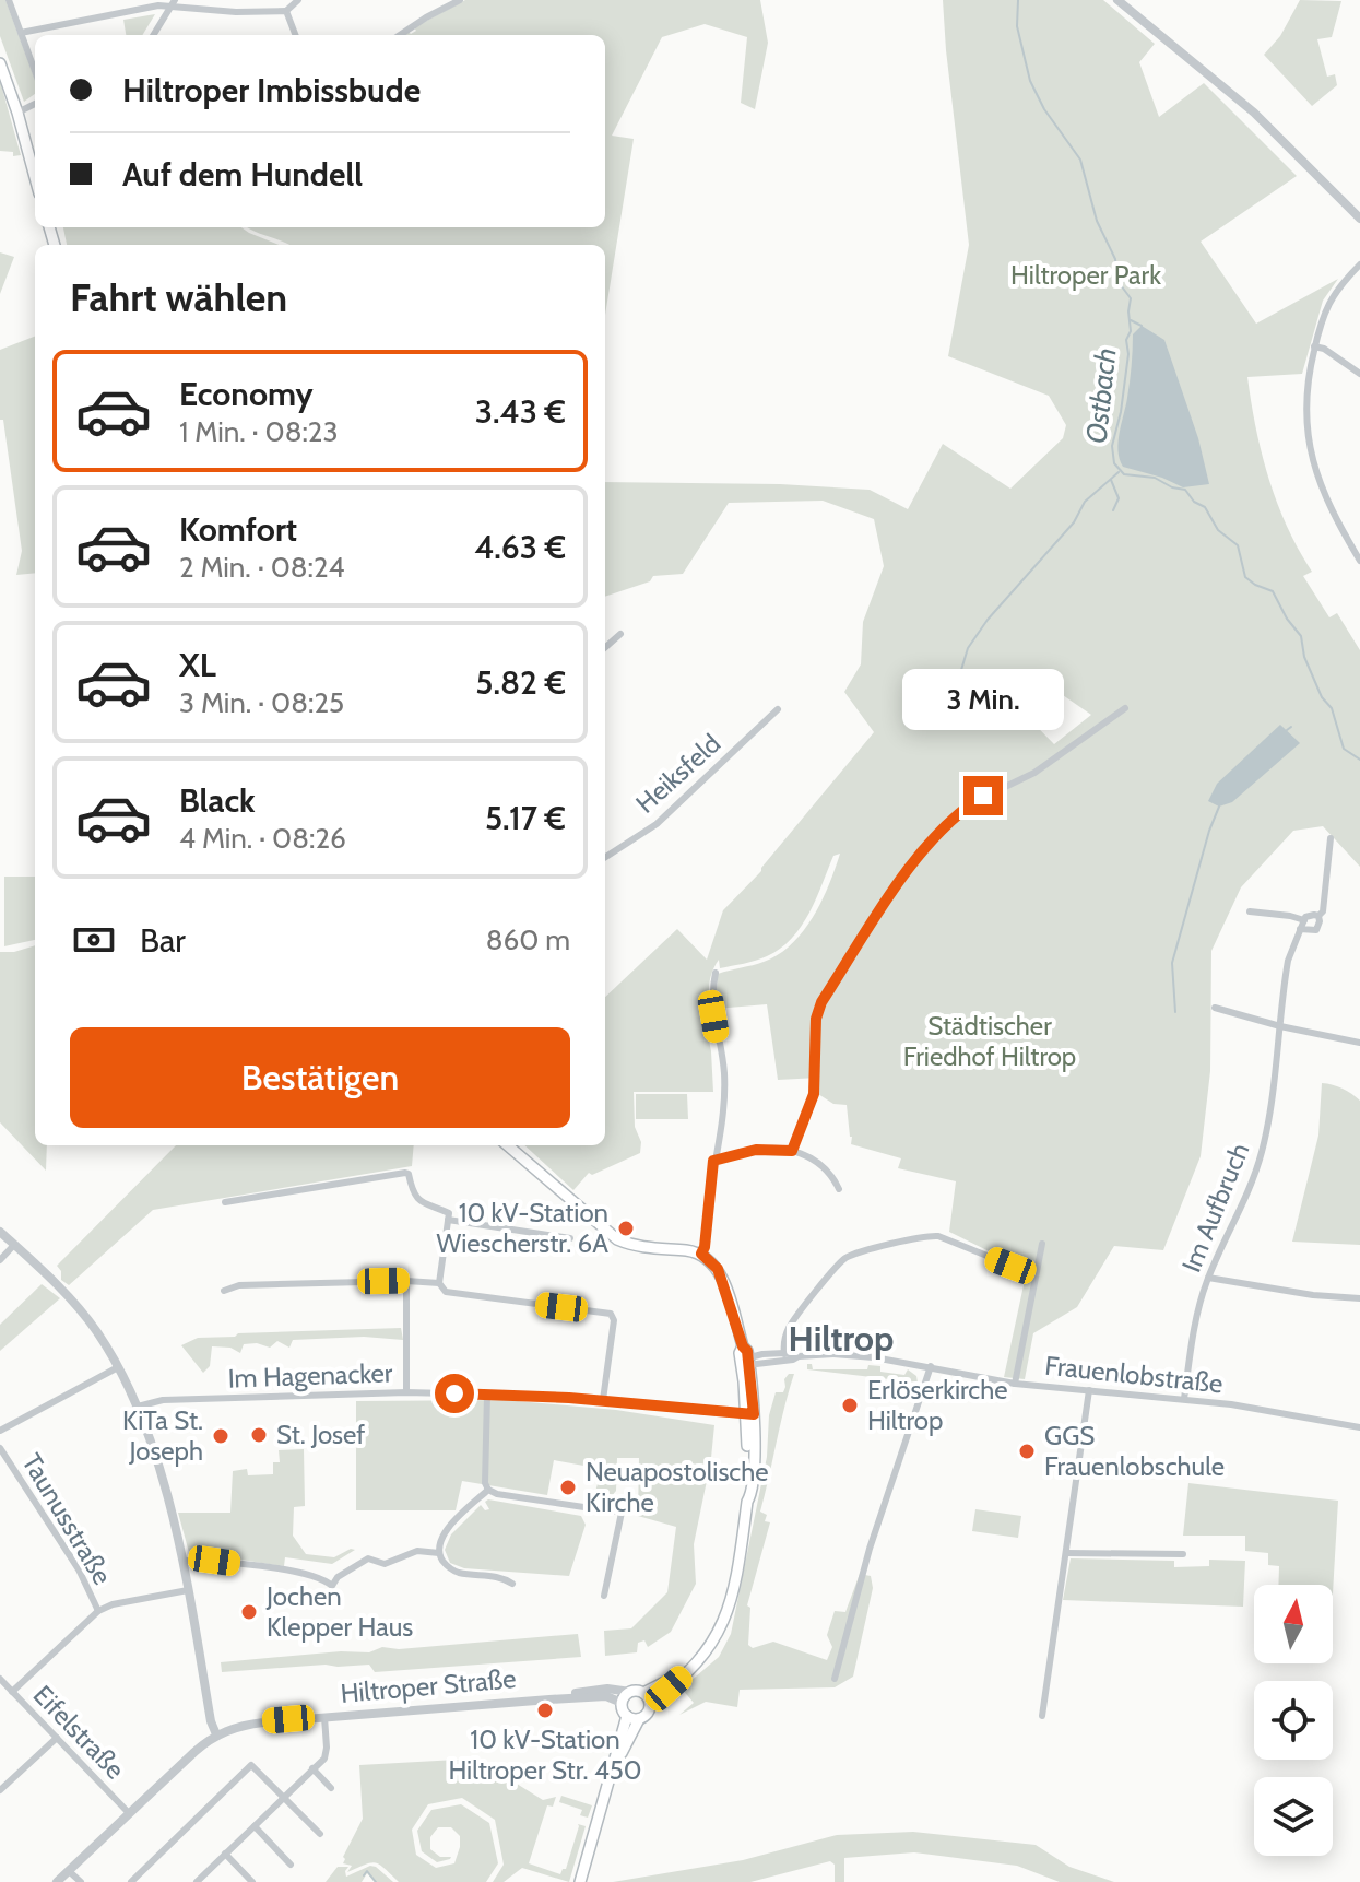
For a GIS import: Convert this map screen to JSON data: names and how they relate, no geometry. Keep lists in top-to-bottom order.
{
  "streets": {
    "street": [
      "Heiksfeld",
      "Im Aufbruch",
      "Frauenlobstraße",
      "Im Hagenacker",
      "Taunusstraße",
      "Hiltroper Straße",
      "Eifelstraße"
    ]
  },
  "crossings": [
    ["Im Aufbruch", "Frauenlobstraße"],
    ["Hiltroper Straße", "Eifelstraße"]
  ],
  "districts": ["Hiltrop"],
  "water": ["Ostbach"],
  "parks": ["Hiltroper Park", "Städtischer Friedhof Hiltrop"],
  "places": [
    "10 kV-Station Wiescherstr. 6A",
    "Erlöserkirche Hiltrop",
    "St. Josef",
    "KiTa St. Joseph",
    "GGS Frauenlobschule",
    "Neuapostolische Kirche",
    "Jochen Klepper Haus",
    "10 kV-Station Hiltroper Str. 450"
  ],
  "north": "top",
  "page": {
    "banner": ["Hiltroper Imbissbude", "Auf dem Hundell"],
    "heading": "Fahrt wählen",
    "list": [
      {
        "name": "Economy",
        "note": "1 Min. · 08:23",
        "value": "3.43 €"
      },
      {
        "name": "Komfort",
        "note": "2 Min. · 08:24",
        "value": "4.63 €"
      },
      {
        "name": "XL",
        "note": "3 Min. · 08:25",
        "value": "5.82 €"
      },
      {
        "name": "Black",
        "note": "4 Min. · 08:26",
        "value": "5.17 €"
      }
    ],
    "bubble": "3 Min.",
    "pay": ["Bar", "860 m"],
    "buttons": "Bestätigen"
  }
}
